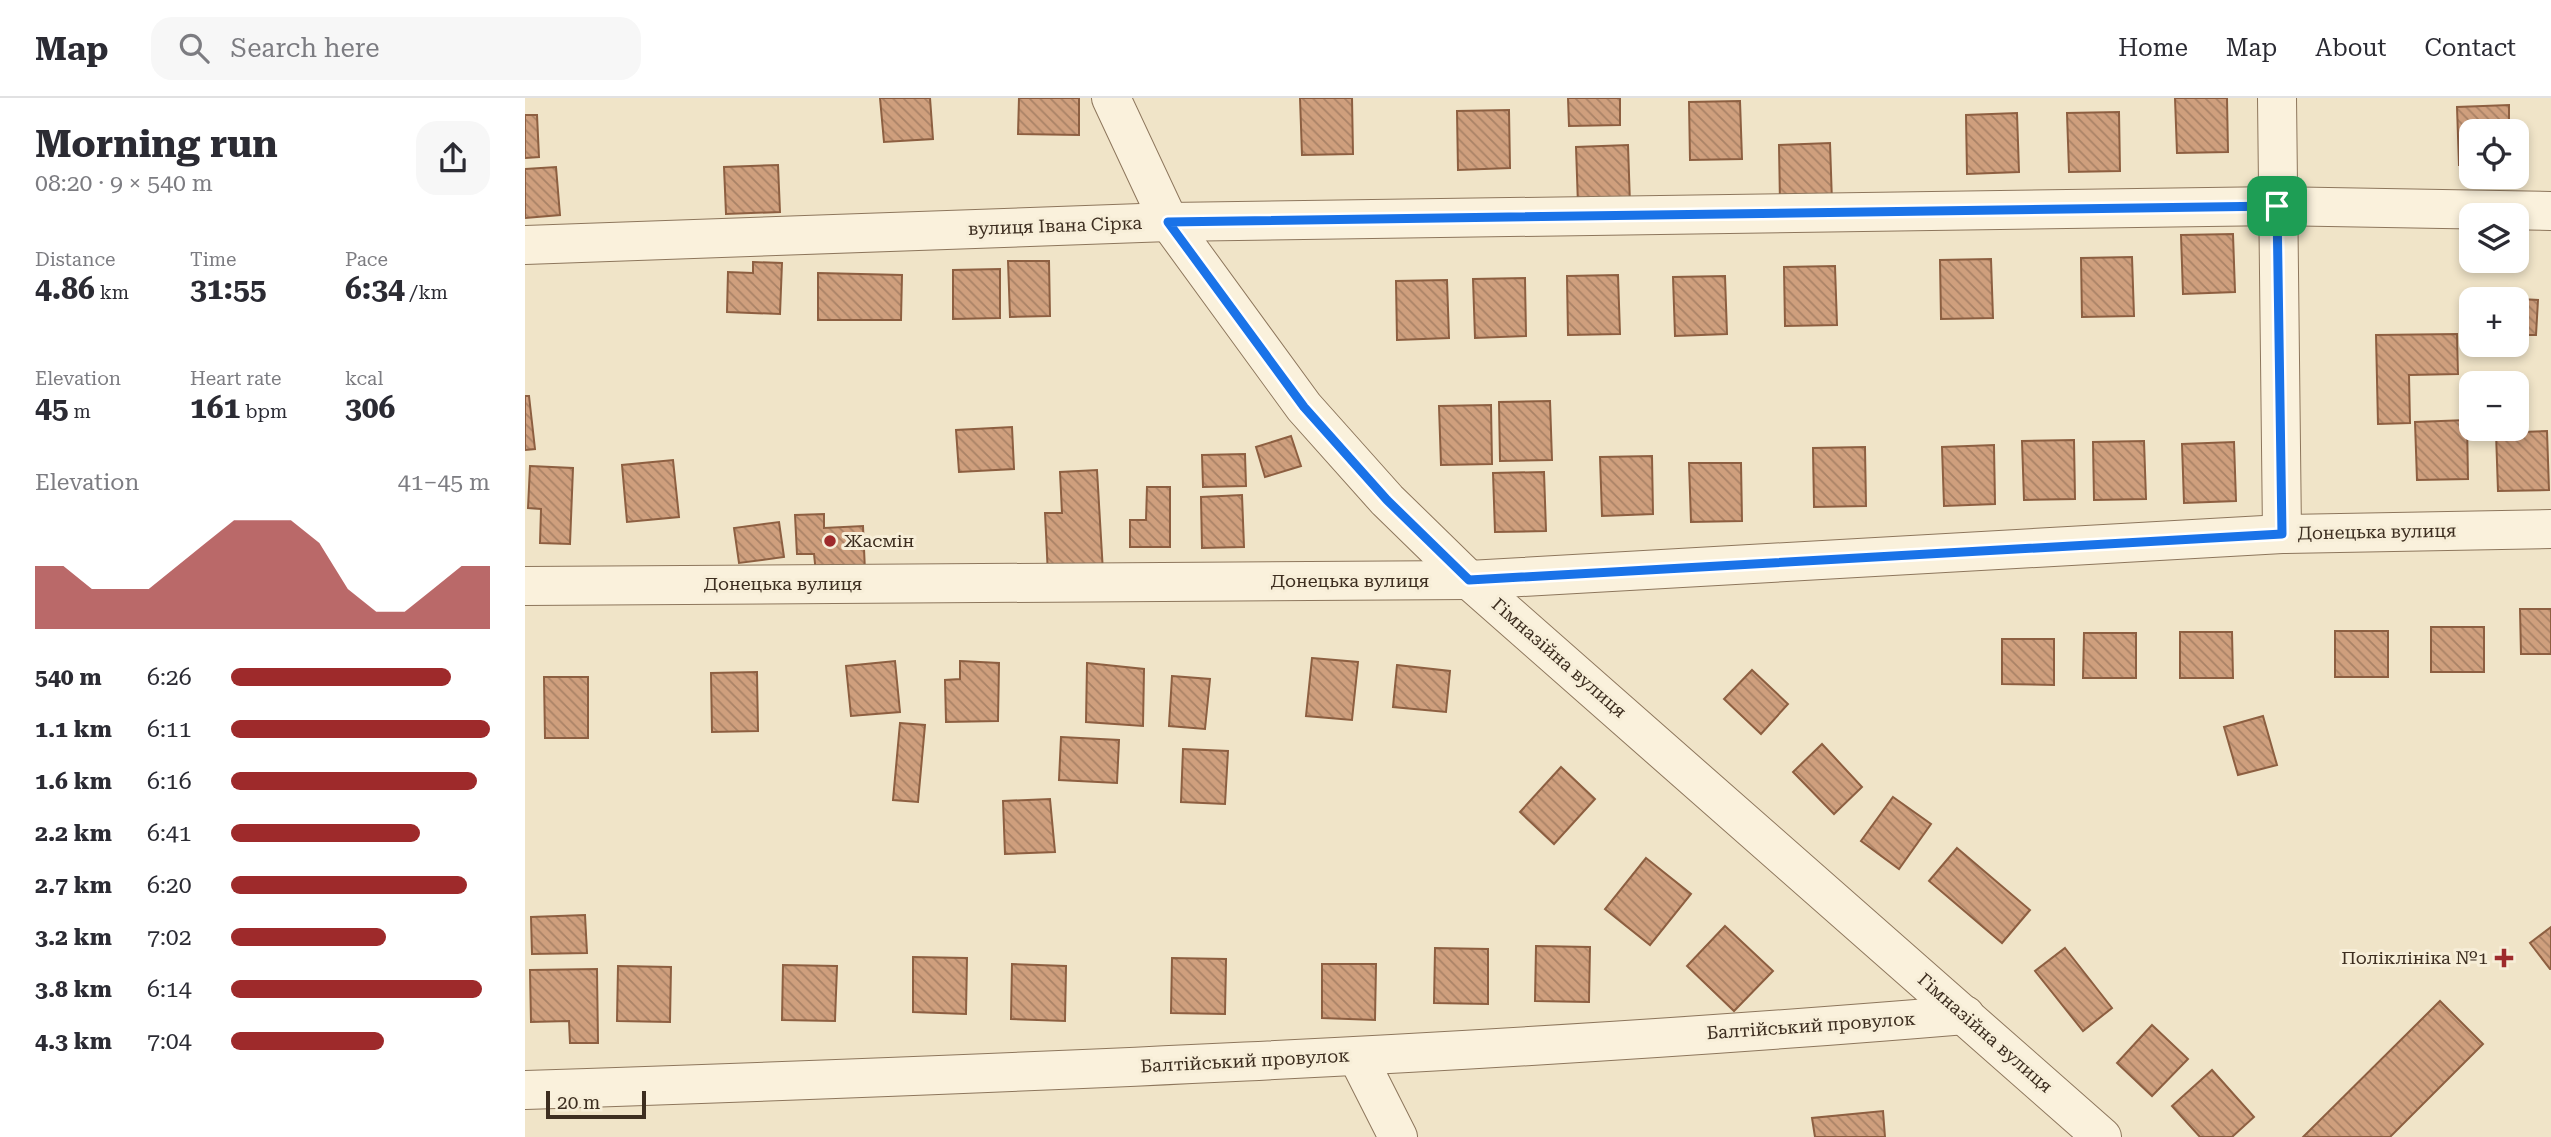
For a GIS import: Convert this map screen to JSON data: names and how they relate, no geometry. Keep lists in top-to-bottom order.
{
  "streets": {
    "street": [
      "вулиця Івана Сірка",
      "Донецька вулиця",
      "Гімназійна вулиця",
      "Балтійський провулок"
    ]
  },
  "crossings": [
    ["вулиця Івана Сірка", "Гімназійна вулиця"],
    ["Донецька вулиця", "Гімназійна вулиця"],
    ["Гімназійна вулиця", "Балтійський провулок"]
  ],
  "places": {
    "other": ["Жасмін"],
    "health": ["Поліклініка №1"]
  },
  "scale_bar": "20 m",
  "page": {
    "header": "Map",
    "search": "Search here",
    "nav": [
      "Home",
      "Map",
      "About",
      "Contact"
    ],
    "heading": ["Morning run", "08:20 · 9 × 540 m"],
    "map_buttons": ["+", "−"],
    "stats": [
      ["Distance", "4.86 km"],
      ["Time", "31:55"],
      ["Pace", "6:34 /km"],
      ["Elevation", "45 m"],
      ["Heart rate", "161 bpm"],
      ["kcal", "306"]
    ],
    "chart": ["Elevation", "41–45 m"],
    "list": [
      {
        "name": "540 m",
        "note": "6:26"
      },
      {
        "name": "1.1 km",
        "note": "6:11"
      },
      {
        "name": "1.6 km",
        "note": "6:16"
      },
      {
        "name": "2.2 km",
        "note": "6:41"
      },
      {
        "name": "2.7 km",
        "note": "6:20"
      },
      {
        "name": "3.2 km",
        "note": "7:02"
      },
      {
        "name": "3.8 km",
        "note": "6:14"
      },
      {
        "name": "4.3 km",
        "note": "7:04"
      }
    ],
    "scale": "20 m"
  }
}
